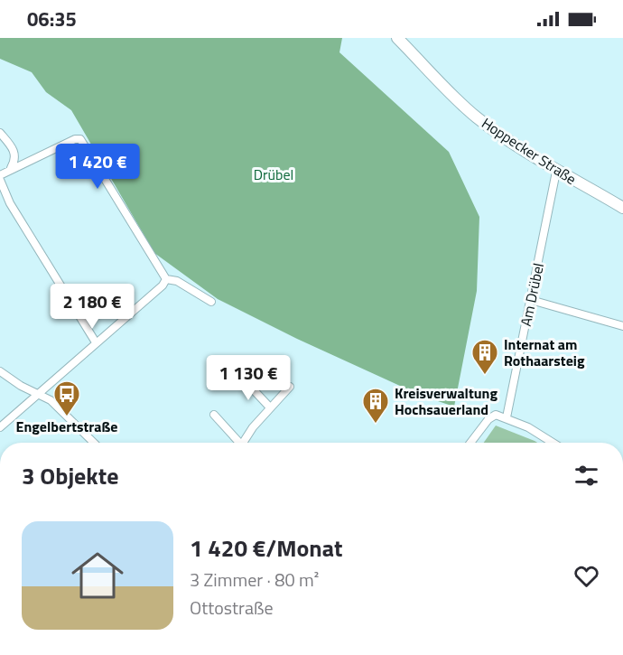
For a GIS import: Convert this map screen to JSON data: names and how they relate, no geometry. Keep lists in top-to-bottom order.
{
  "streets": {
    "street": ["Hoppecker Straße", "Am Drübel"]
  },
  "crossings": [
    ["Hoppecker Straße", "Am Drübel"]
  ],
  "parks": ["Drübel"],
  "places": {
    "building": ["Internat am Rothaarsteig", "Kreisverwaltung Hochsauerland"],
    "bus stop": ["Engelbertstraße"]
  },
  "page": {
    "status": "06:35",
    "price": ["1 420 €", "2 180 €", "1 130 €"],
    "heading": "3 Objekte",
    "list": [
      {
        "name": "1 420 €/Monat",
        "note": "3 Zimmer · 80 m² · Ottostraße"
      }
    ]
  }
}
